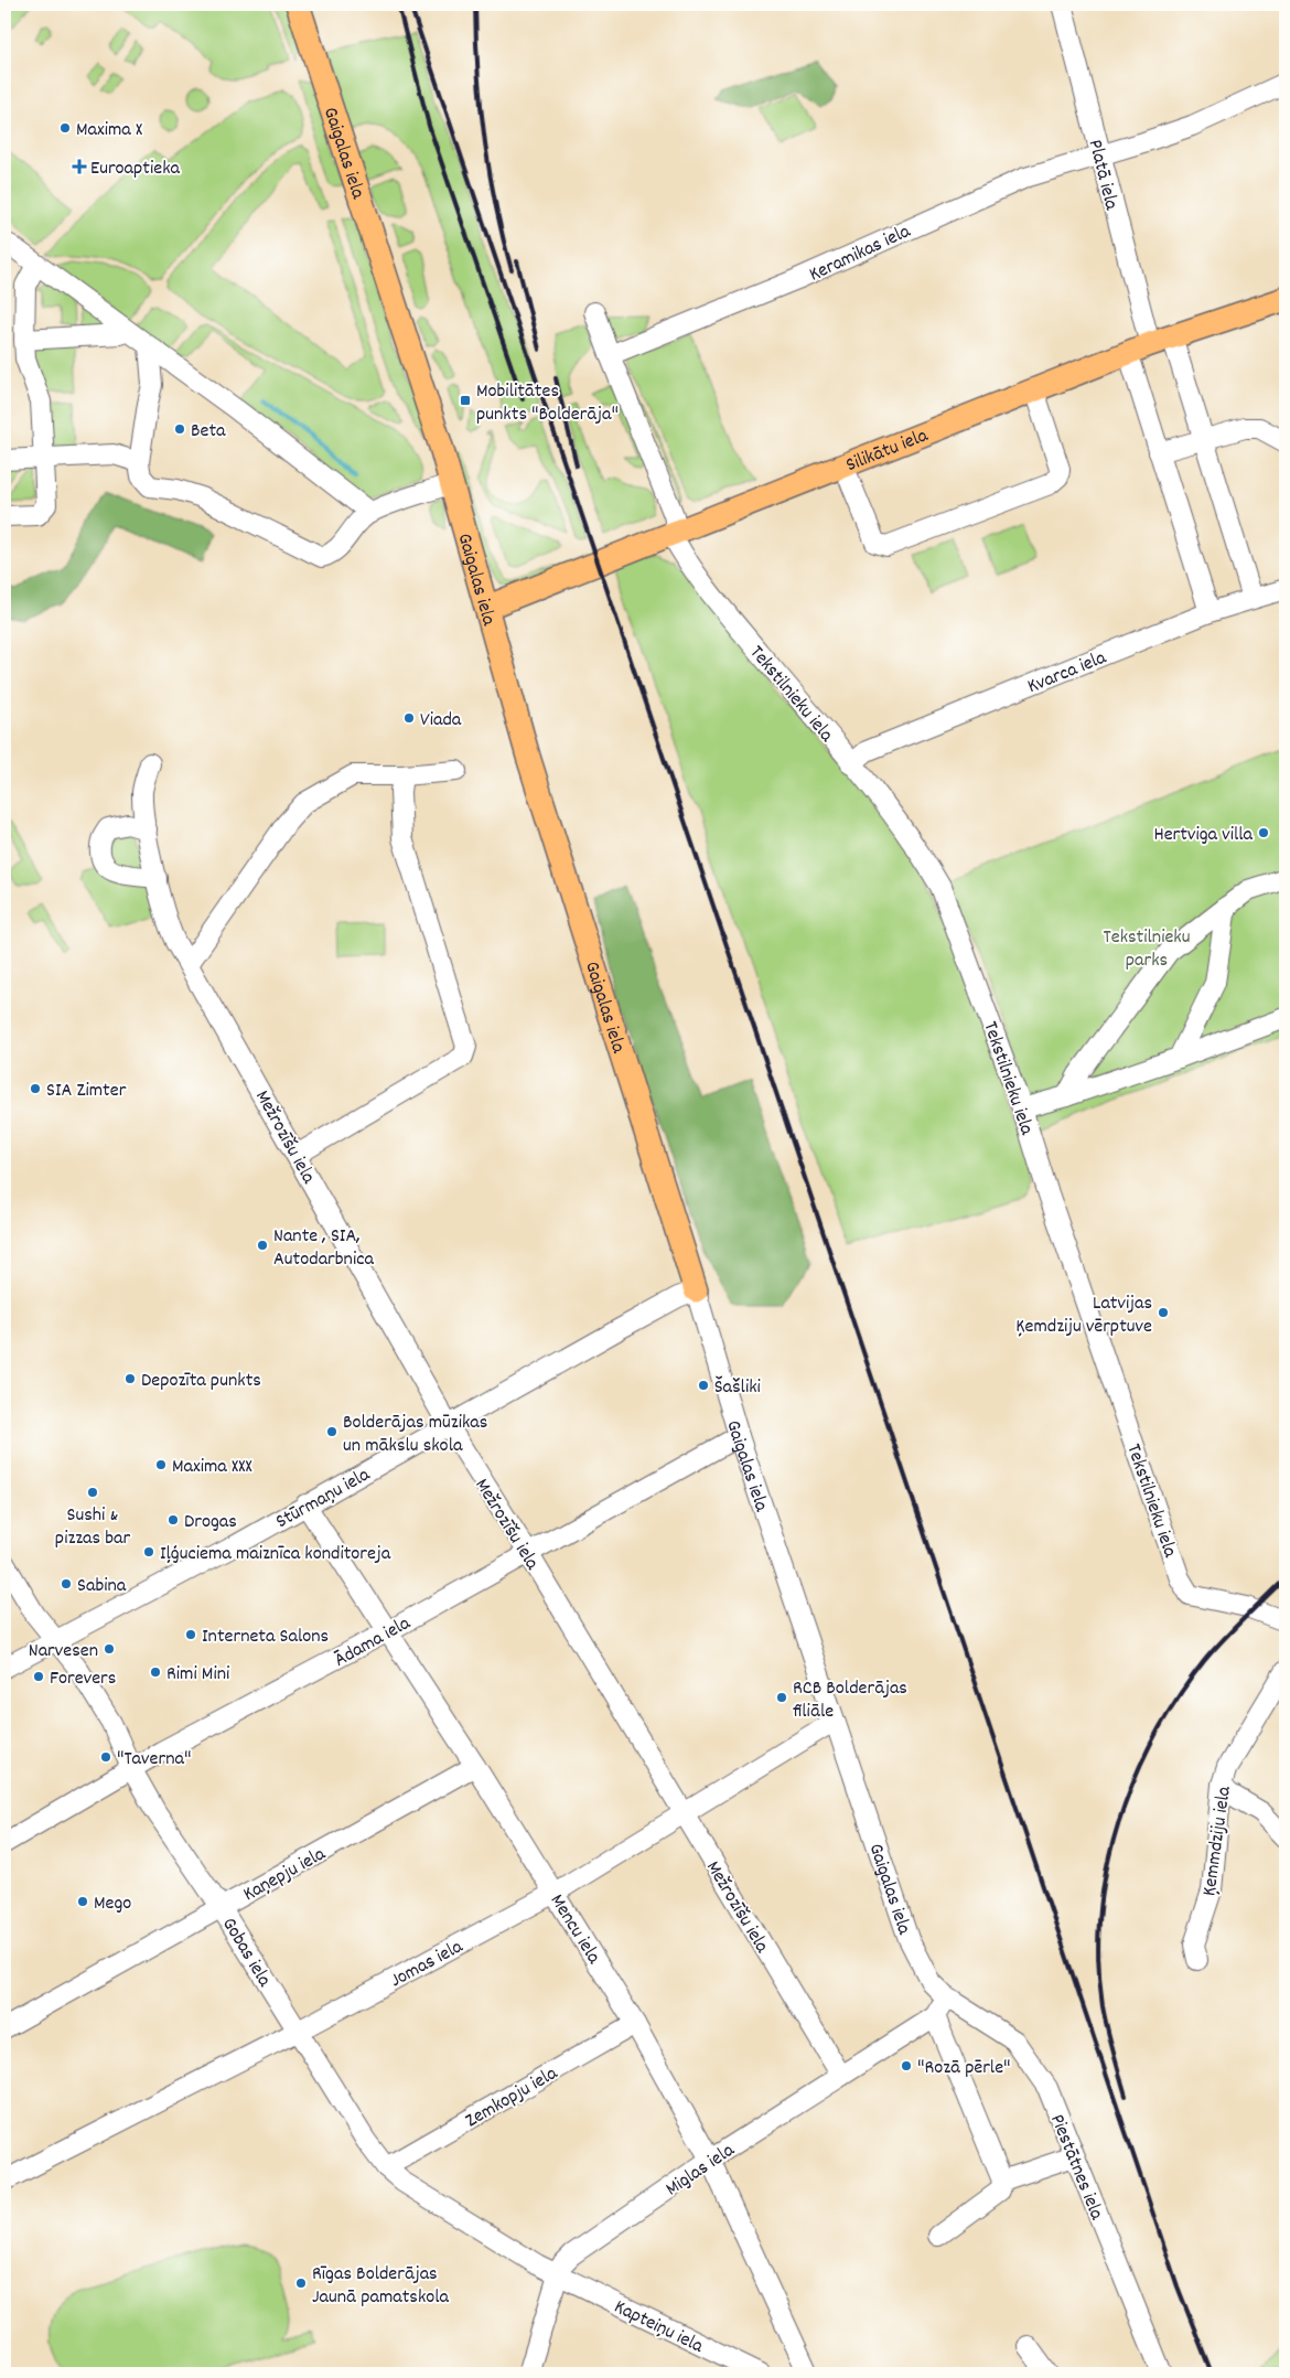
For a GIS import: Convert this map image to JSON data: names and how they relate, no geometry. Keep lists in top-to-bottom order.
{
  "streets": {
    "main road": ["Gaigalas iela", "Silikātu iela"],
    "street": [
      "Platā iela",
      "Keramikas iela",
      "Kvarca iela",
      "Tekstilnieku iela",
      "Mežrozīšu iela",
      "Stūrmaņu iela",
      "Ādama iela",
      "Ķemmdziju iela",
      "Kaņepju iela",
      "Mencu iela",
      "Gobas iela",
      "Jomas iela",
      "Zemkopju iela",
      "Piestātnes iela",
      "Miglas iela",
      "Kapteiņu iela"
    ]
  },
  "crossings": [
    ["Gaigalas iela", "Silikātu iela"],
    ["Gaigalas iela", "Stūrmaņu iela"],
    ["Gaigalas iela", "Ādama iela"],
    ["Gaigalas iela", "Jomas iela"],
    ["Gaigalas iela", "Piestātnes iela"],
    ["Platā iela", "Keramikas iela"],
    ["Platā iela", "Silikātu iela"],
    ["Platā iela", "Kvarca iela"],
    ["Silikātu iela", "Tekstilnieku iela"],
    ["Kvarca iela", "Tekstilnieku iela"],
    ["Mežrozīšu iela", "Stūrmaņu iela"],
    ["Mežrozīšu iela", "Ādama iela"],
    ["Mežrozīšu iela", "Jomas iela"],
    ["Mežrozīšu iela", "Miglas iela"],
    ["Stūrmaņu iela", "Mencu iela"],
    ["Stūrmaņu iela", "Gobas iela"],
    ["Ādama iela", "Mencu iela"],
    ["Ādama iela", "Gobas iela"],
    ["Kaņepju iela", "Mencu iela"],
    ["Kaņepju iela", "Gobas iela"],
    ["Mencu iela", "Jomas iela"],
    ["Mencu iela", "Zemkopju iela"],
    ["Mencu iela", "Miglas iela"],
    ["Gobas iela", "Jomas iela"],
    ["Gobas iela", "Zemkopju iela"],
    ["Gobas iela", "Miglas iela"],
    ["Gobas iela", "Kapteiņu iela"],
    ["Miglas iela", "Kapteiņu iela"]
  ],
  "parks": ["Tekstilnieku parks"],
  "places": {
    "other": [
      "Maxima X",
      "Beta",
      "Viada",
      "Hertviga villa",
      "SIA Zimter",
      "Nante , SIA, Autodarbnica",
      "Latvijas Ķemdziju vērptuve",
      "Depozīta punkts",
      "Šašliki",
      "Bolderājas mūzikas un mākslu skola",
      "Maxima XXX",
      "Sushi & pizzas bar",
      "Drogas",
      "Iļģuciema maiznīca konditoreja",
      "Sabina",
      "Interneta Salons",
      "Narvesen",
      "Rimi Mini",
      "Forevers",
      "RCB Bolderājas filiāle",
      "\"Taverna\"",
      "Mego",
      "\"Rozā pērle\"",
      "Rīgas Bolderājas Jaunā pamatskola"
    ],
    "health": ["Euroaptieka"],
    "transit": ["Mobilitātes punkts \"Bolderāja\""]
  }
}
